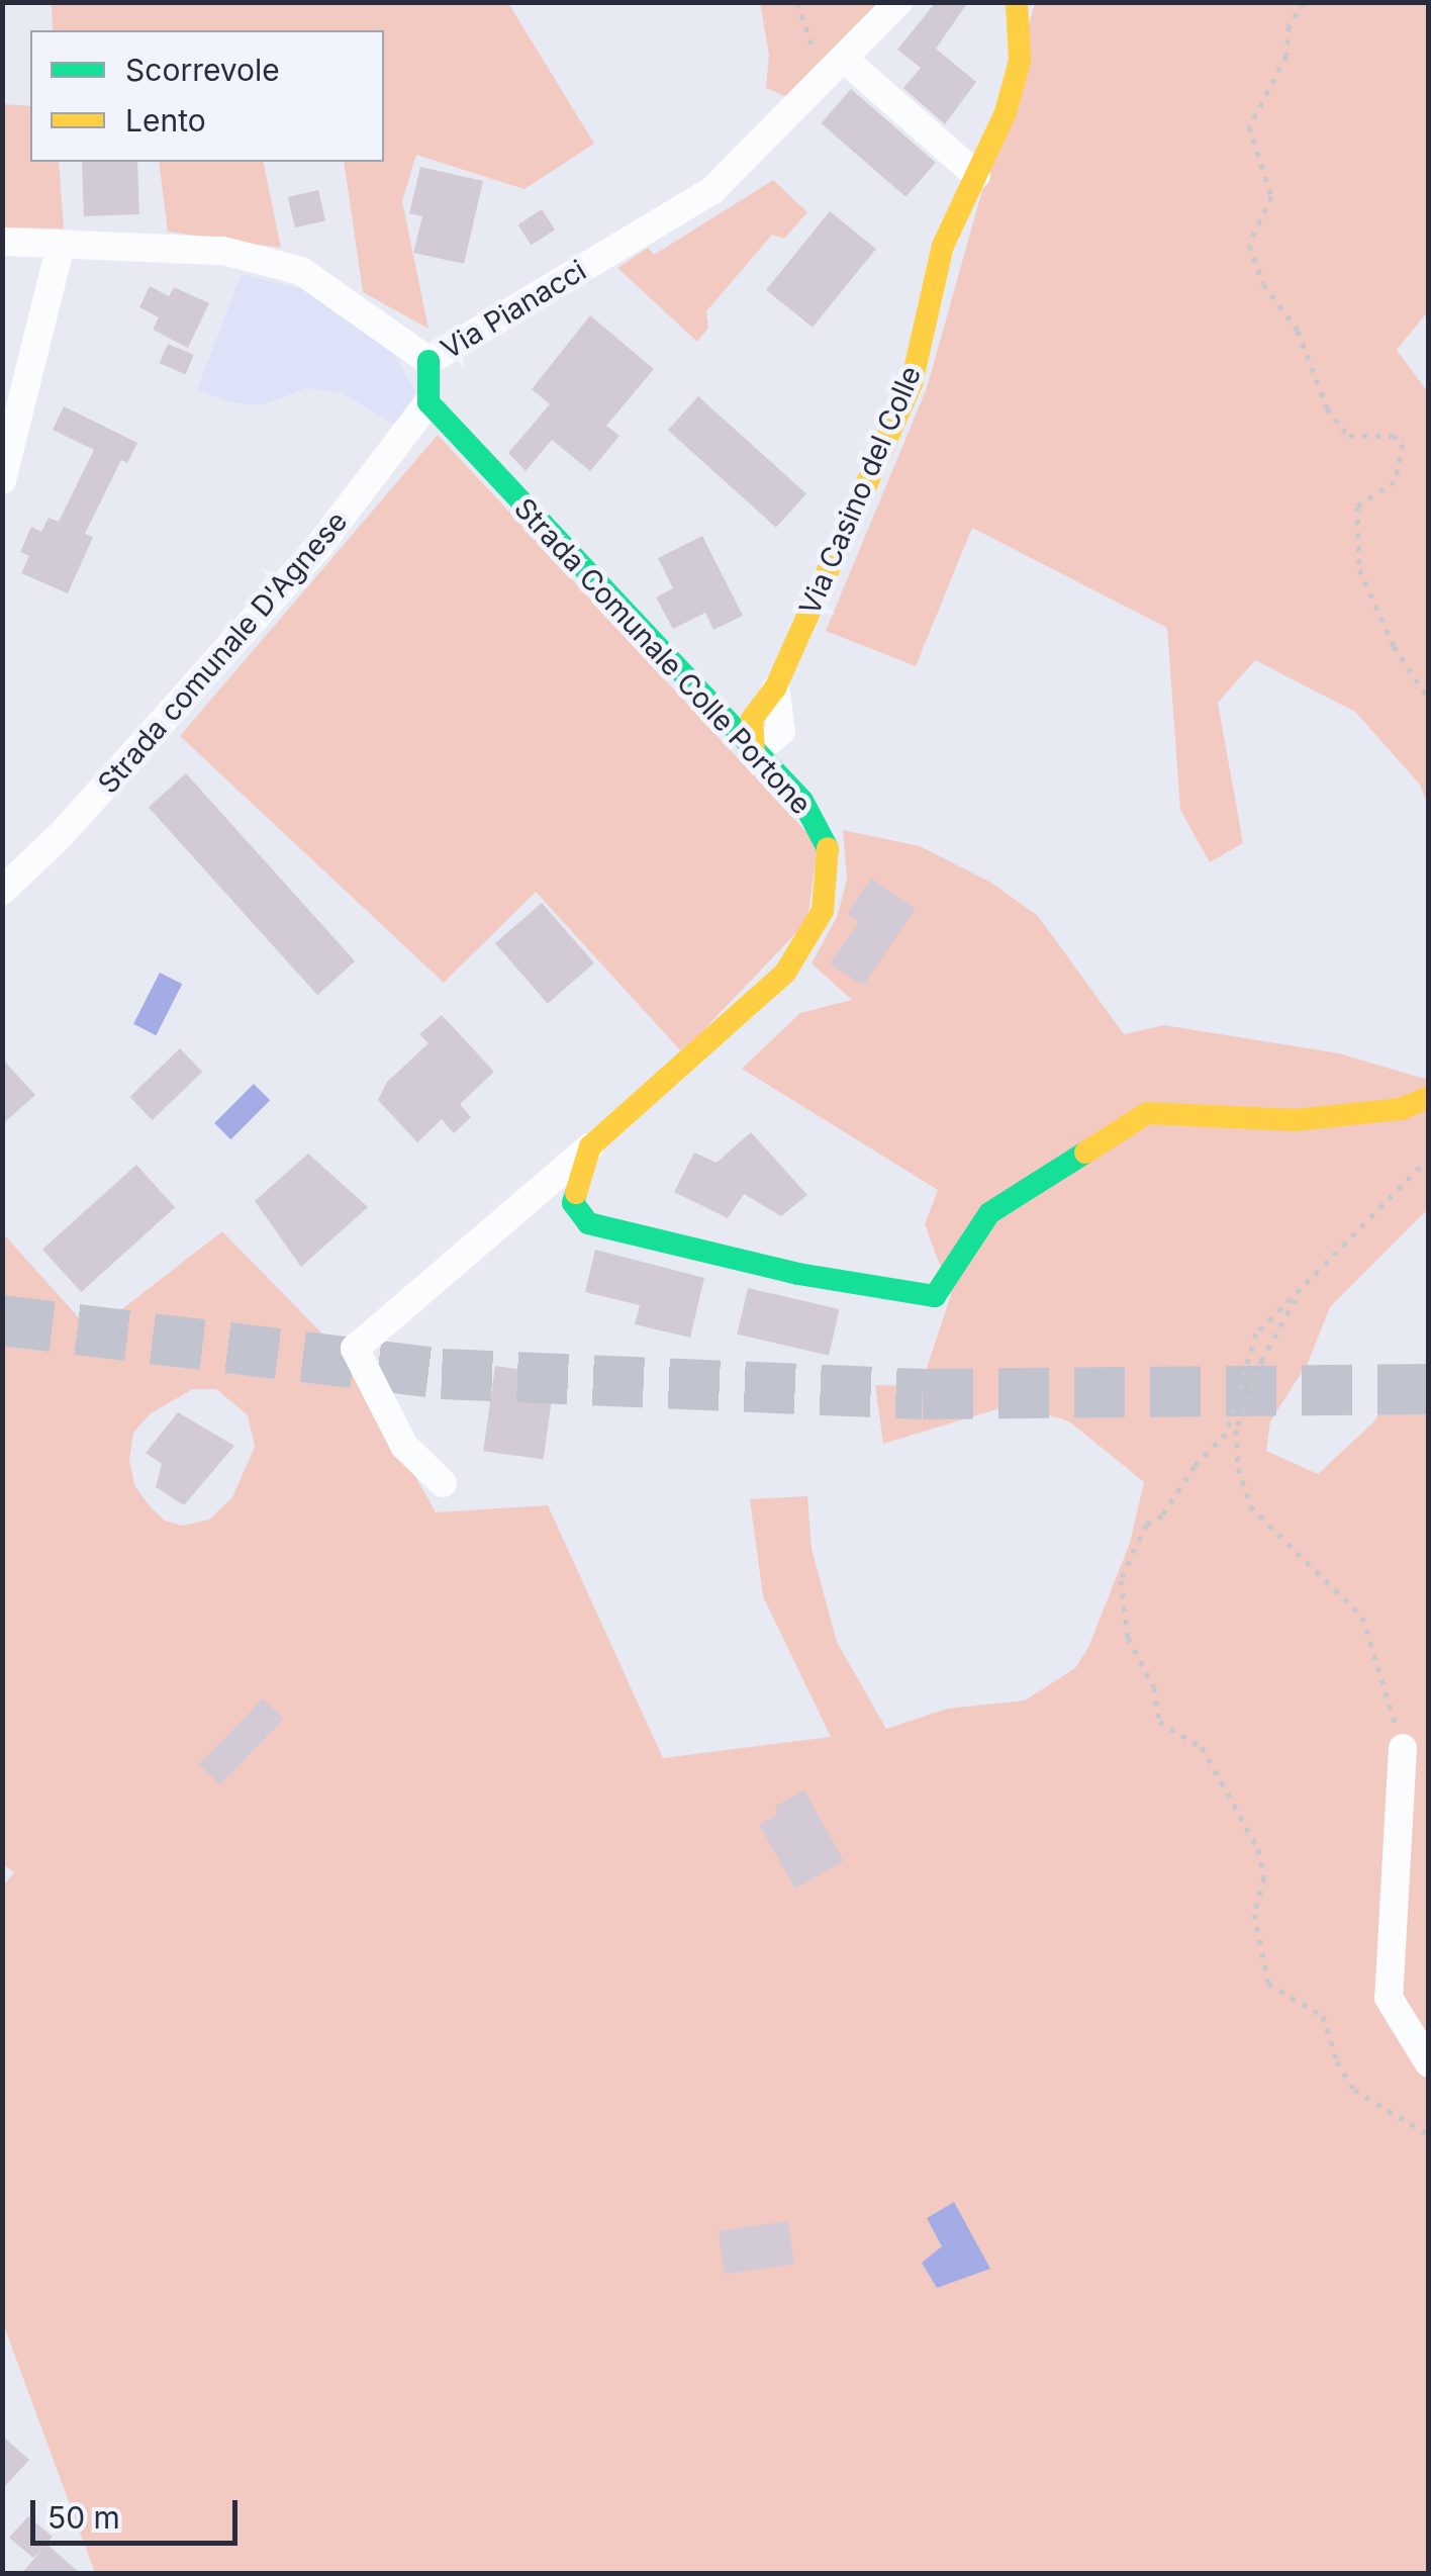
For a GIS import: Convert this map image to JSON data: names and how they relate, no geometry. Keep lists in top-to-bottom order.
{
  "streets": {
    "street": [
      "Via Pianacci",
      "Via Casino del Colle",
      "Strada comunale D'Agnese",
      "Strada Comunale Colle Portone"
    ]
  },
  "crossings": [
    ["Via Casino del Colle", "Strada Comunale Colle Portone"],
    ["Strada comunale D'Agnese", "Strada Comunale Colle Portone"]
  ],
  "legend": ["Scorrevole", "Lento"],
  "scale_bar": "50 m"
}
